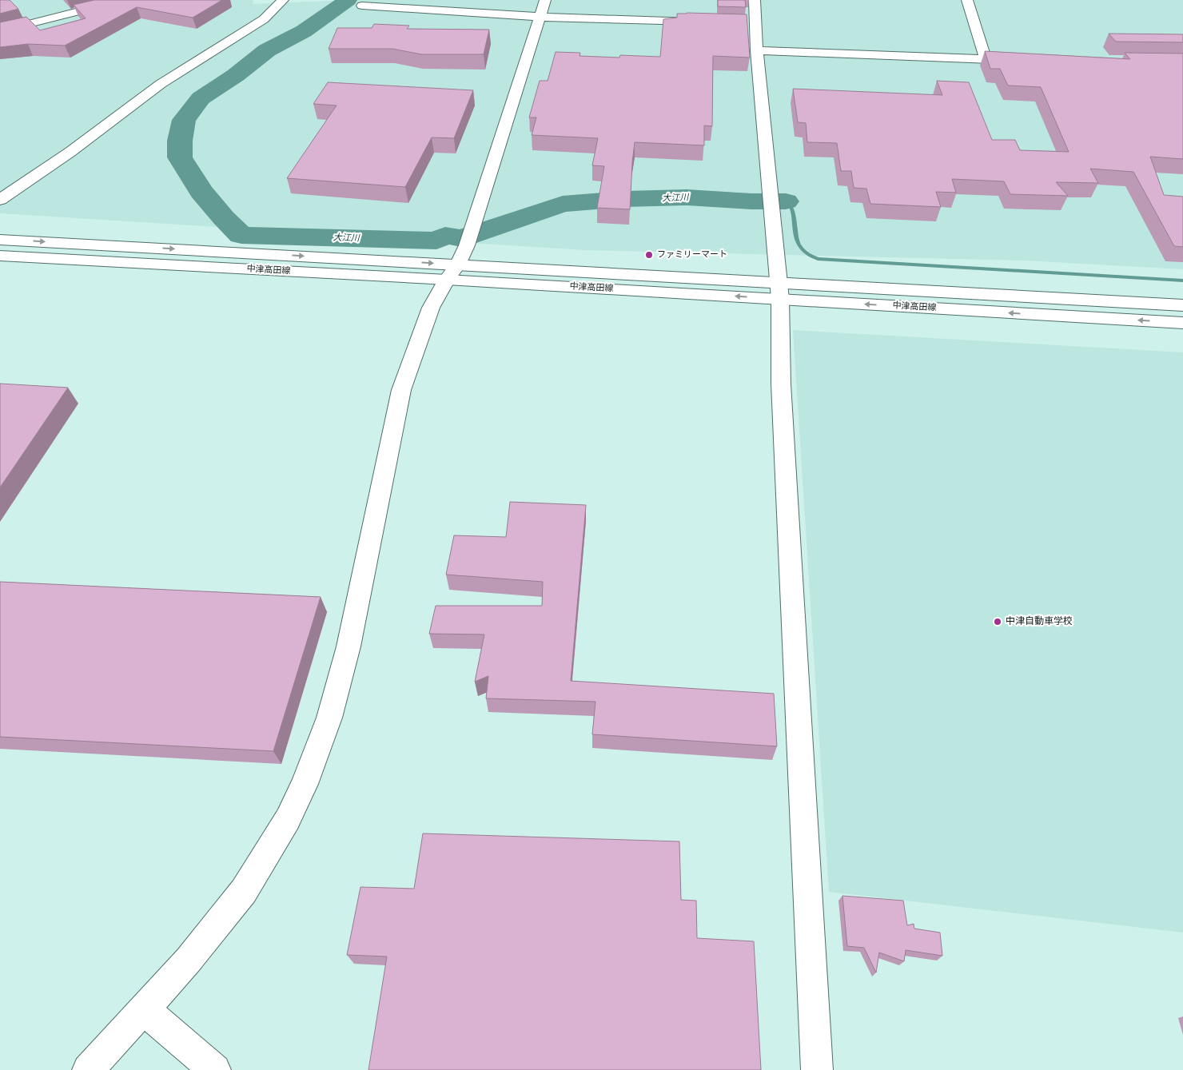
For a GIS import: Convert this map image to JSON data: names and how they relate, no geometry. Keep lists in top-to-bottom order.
{
  "streets": {
    "street": ["中津高田線"]
  },
  "water": ["大江川"],
  "places": ["ファミリーマート", "中津自動車学校"]
}
